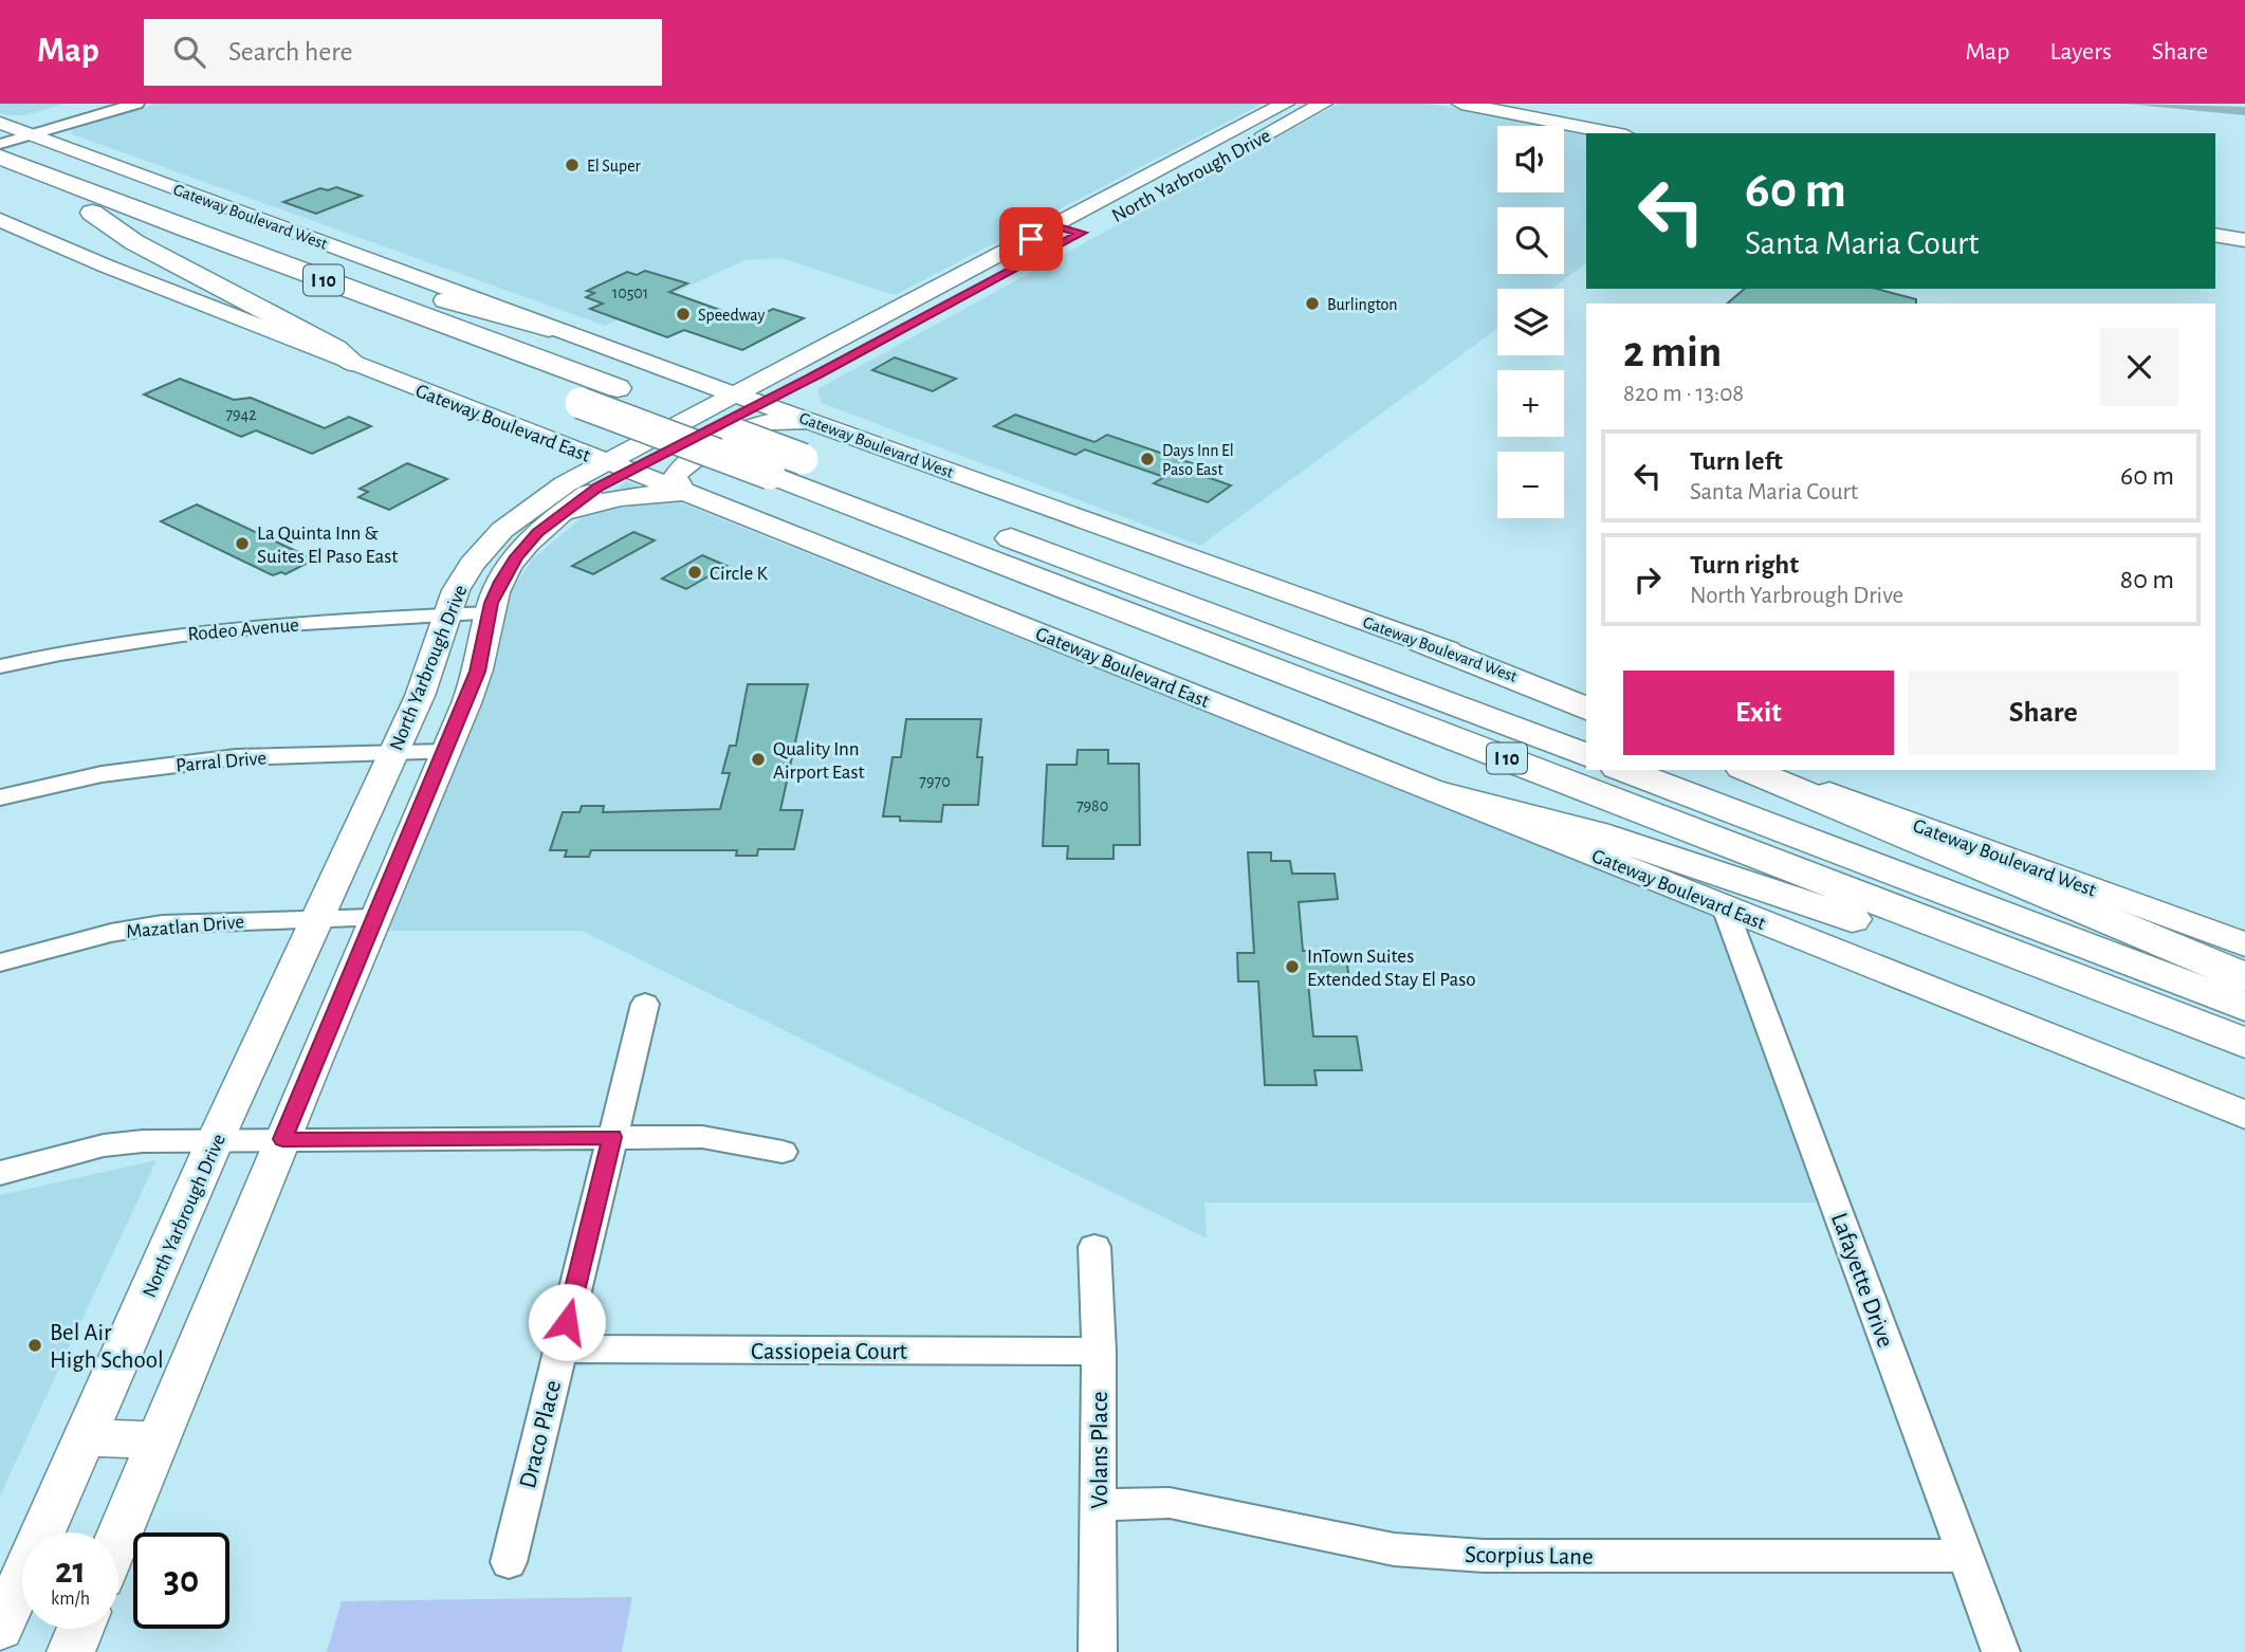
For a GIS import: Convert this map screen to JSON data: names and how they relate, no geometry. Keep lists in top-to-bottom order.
{
  "streets": {
    "highway": ["I 10"],
    "main road": ["North Yarbrough Drive", "Gateway Boulevard West", "Gateway Boulevard East"],
    "street": [
      "Rodeo Avenue",
      "Parral Drive",
      "Mazatlan Drive",
      "Lafayette Drive",
      "Cassiopeia Court",
      "Draco Place",
      "Volans Place",
      "Scorpius Lane"
    ]
  },
  "crossings": [
    ["North Yarbrough Drive", "Gateway Boulevard West"],
    ["North Yarbrough Drive", "Gateway Boulevard East"],
    ["North Yarbrough Drive", "Rodeo Avenue"],
    ["North Yarbrough Drive", "Parral Drive"],
    ["North Yarbrough Drive", "Mazatlan Drive"],
    ["Gateway Boulevard East", "Lafayette Drive"],
    ["Lafayette Drive", "Scorpius Lane"],
    ["Cassiopeia Court", "Draco Place"],
    ["Cassiopeia Court", "Volans Place"],
    ["Volans Place", "Scorpius Lane"]
  ],
  "places": [
    "El Super",
    "Burlington",
    "Speedway",
    "Days Inn El Paso East",
    "La Quinta Inn & Suites El Paso East",
    "Circle K",
    "Quality Inn Airport East",
    "InTown Suites Extended Stay El Paso",
    "Bel Air High School"
  ],
  "house_numbers": [
    "10501",
    "7942",
    "7970",
    "7980"
  ],
  "page": {
    "header": "Map",
    "search": "Search here",
    "nav": ["Map", "Layers", "Share"],
    "map_buttons": ["+", "−"],
    "turn": ["60 m", "Santa Maria Court"],
    "heading": ["2 min", "820 m · 13:08"],
    "list": [
      {
        "name": "Turn left",
        "note": "Santa Maria Court",
        "value": "60 m"
      },
      {
        "name": "Turn right",
        "note": "North Yarbrough Drive",
        "value": "80 m"
      }
    ],
    "buttons": ["Exit", "Share"],
    "speed": "21 km/h",
    "limit": "30"
  }
}
